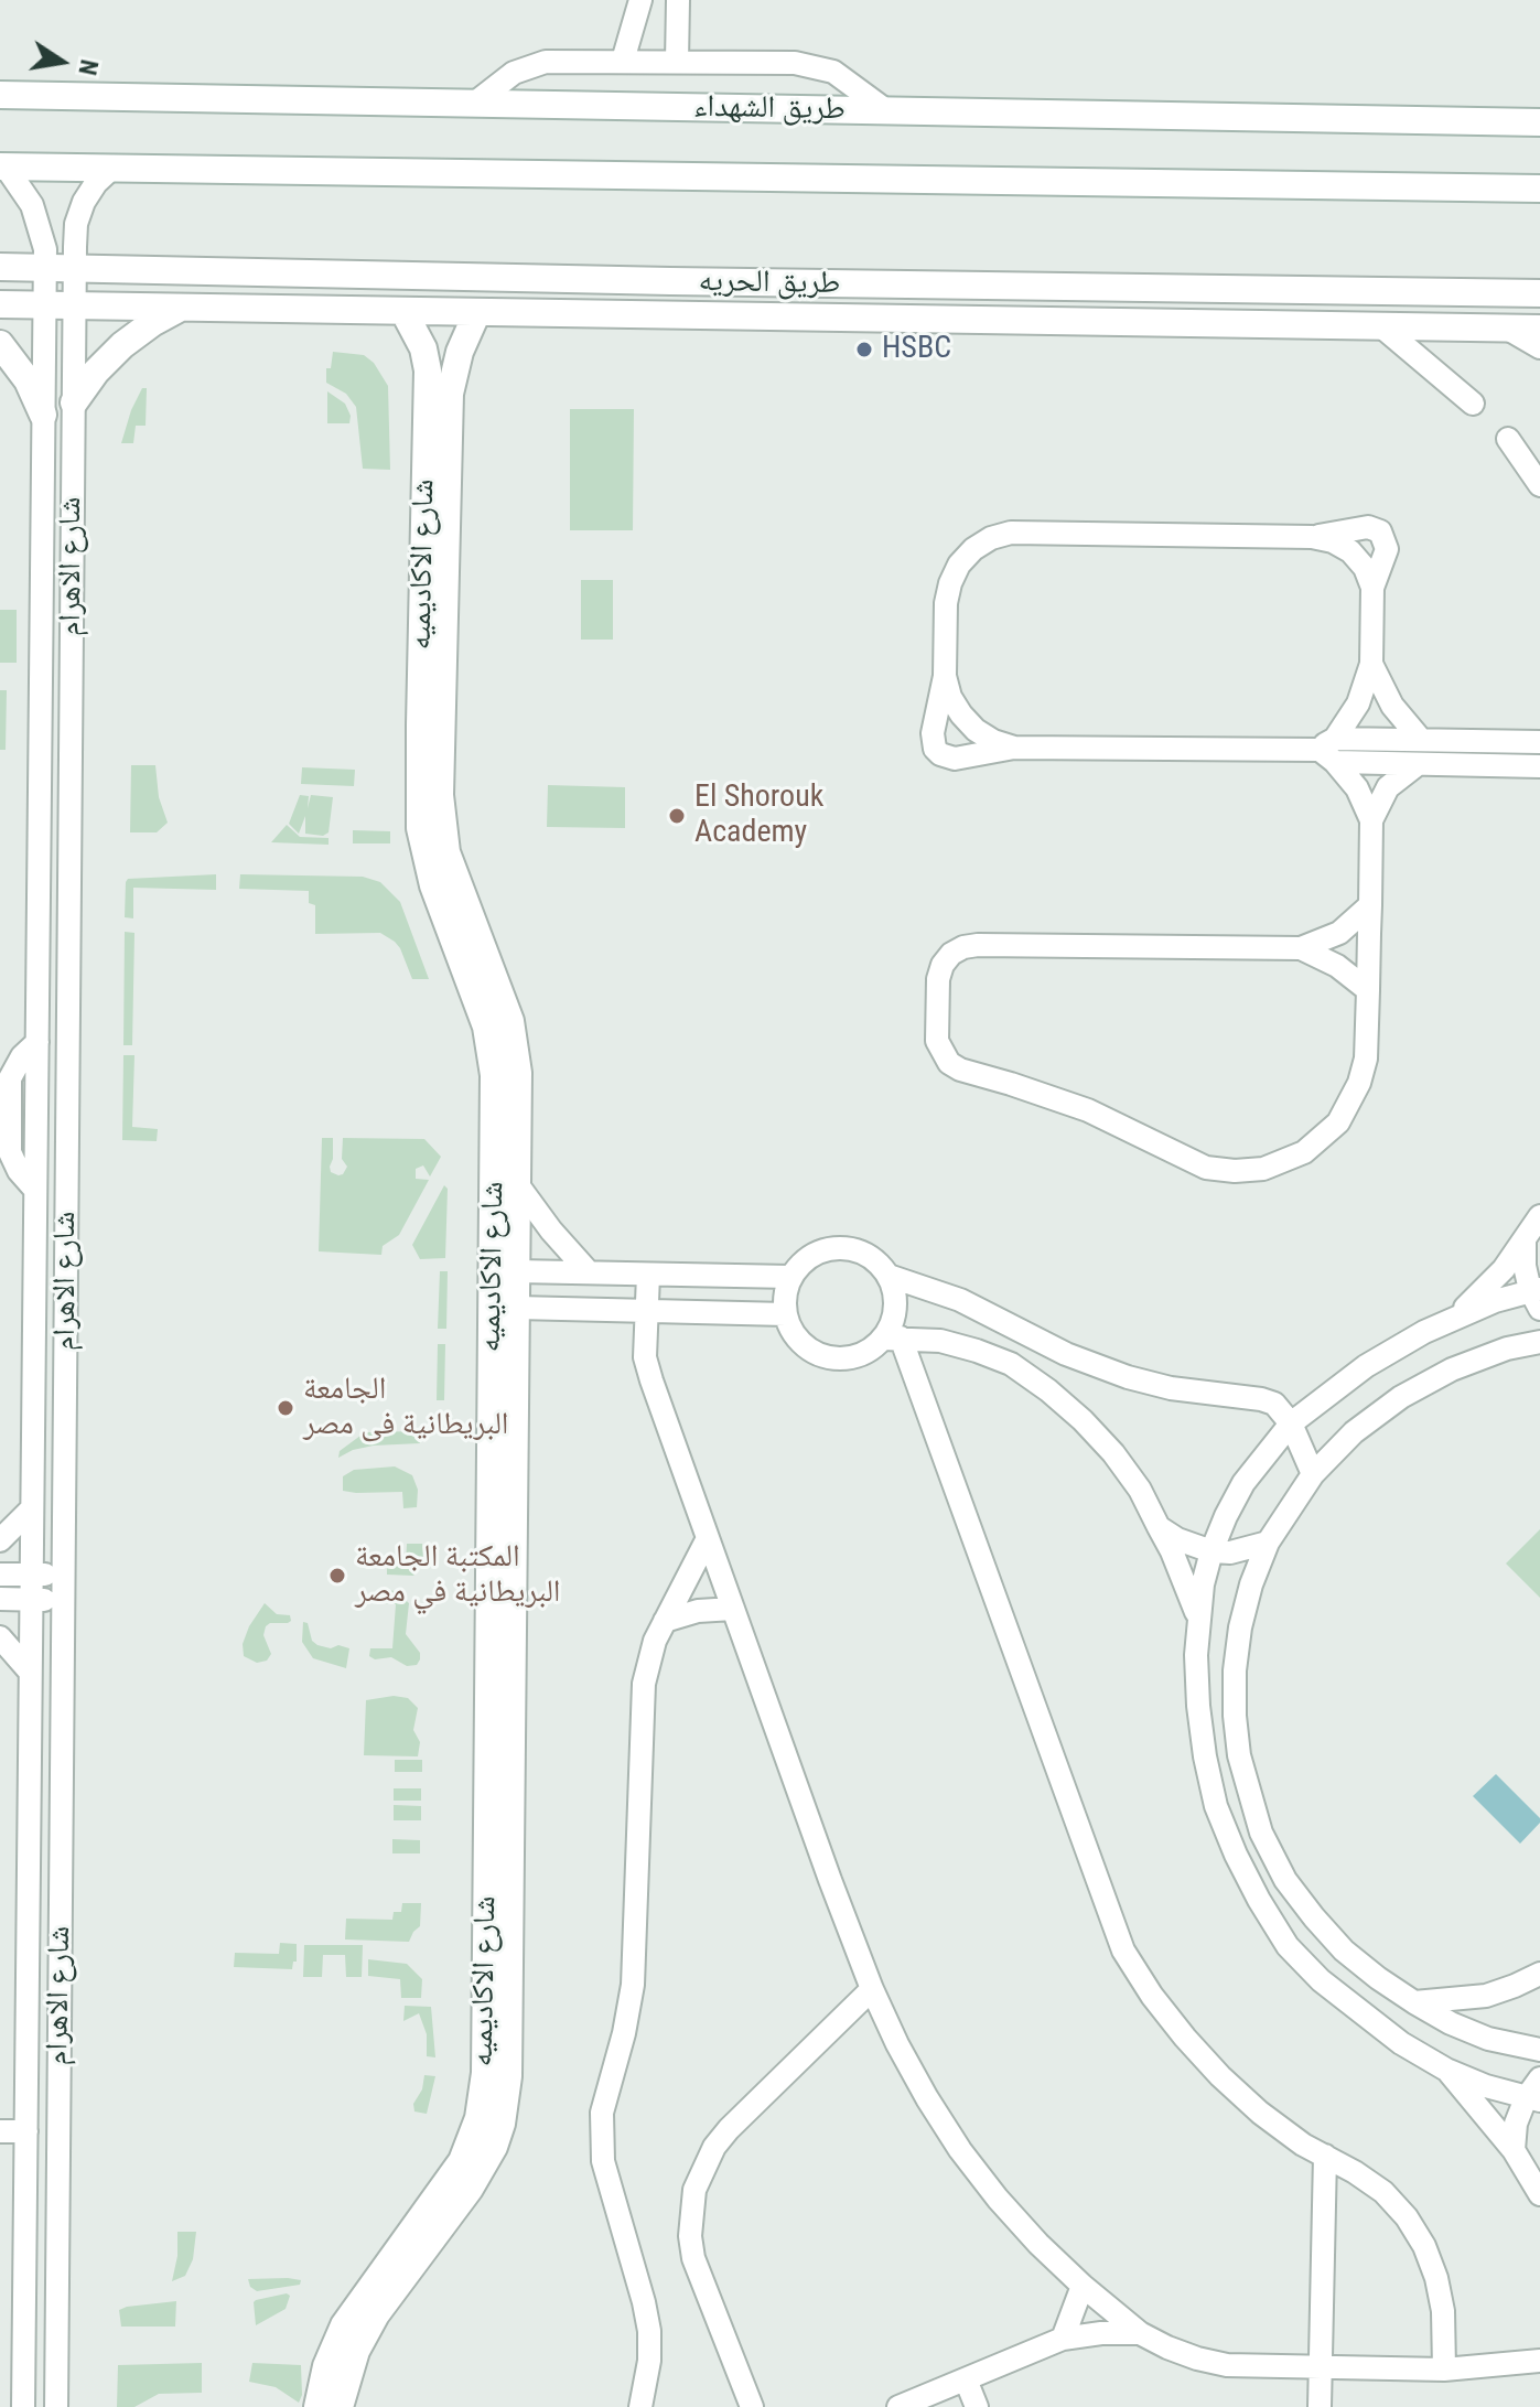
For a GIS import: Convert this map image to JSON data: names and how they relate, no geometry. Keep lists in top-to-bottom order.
{
  "streets": {
    "street": [
      "طريق الشهداء",
      "طريق الحريه",
      "شارع الاكاديميه",
      "شارع الاهرام"
    ]
  },
  "crossings": [
    ["طريق الحريه", "شارع الاكاديميه"],
    ["طريق الحريه", "شارع الاهرام"]
  ],
  "places": [
    "HSBC",
    "El Shorouk Academy",
    "الجامعة البريطانية فى مصر",
    "المكتبة الجامعة البريطانية في مصر"
  ],
  "north": "right"
}
